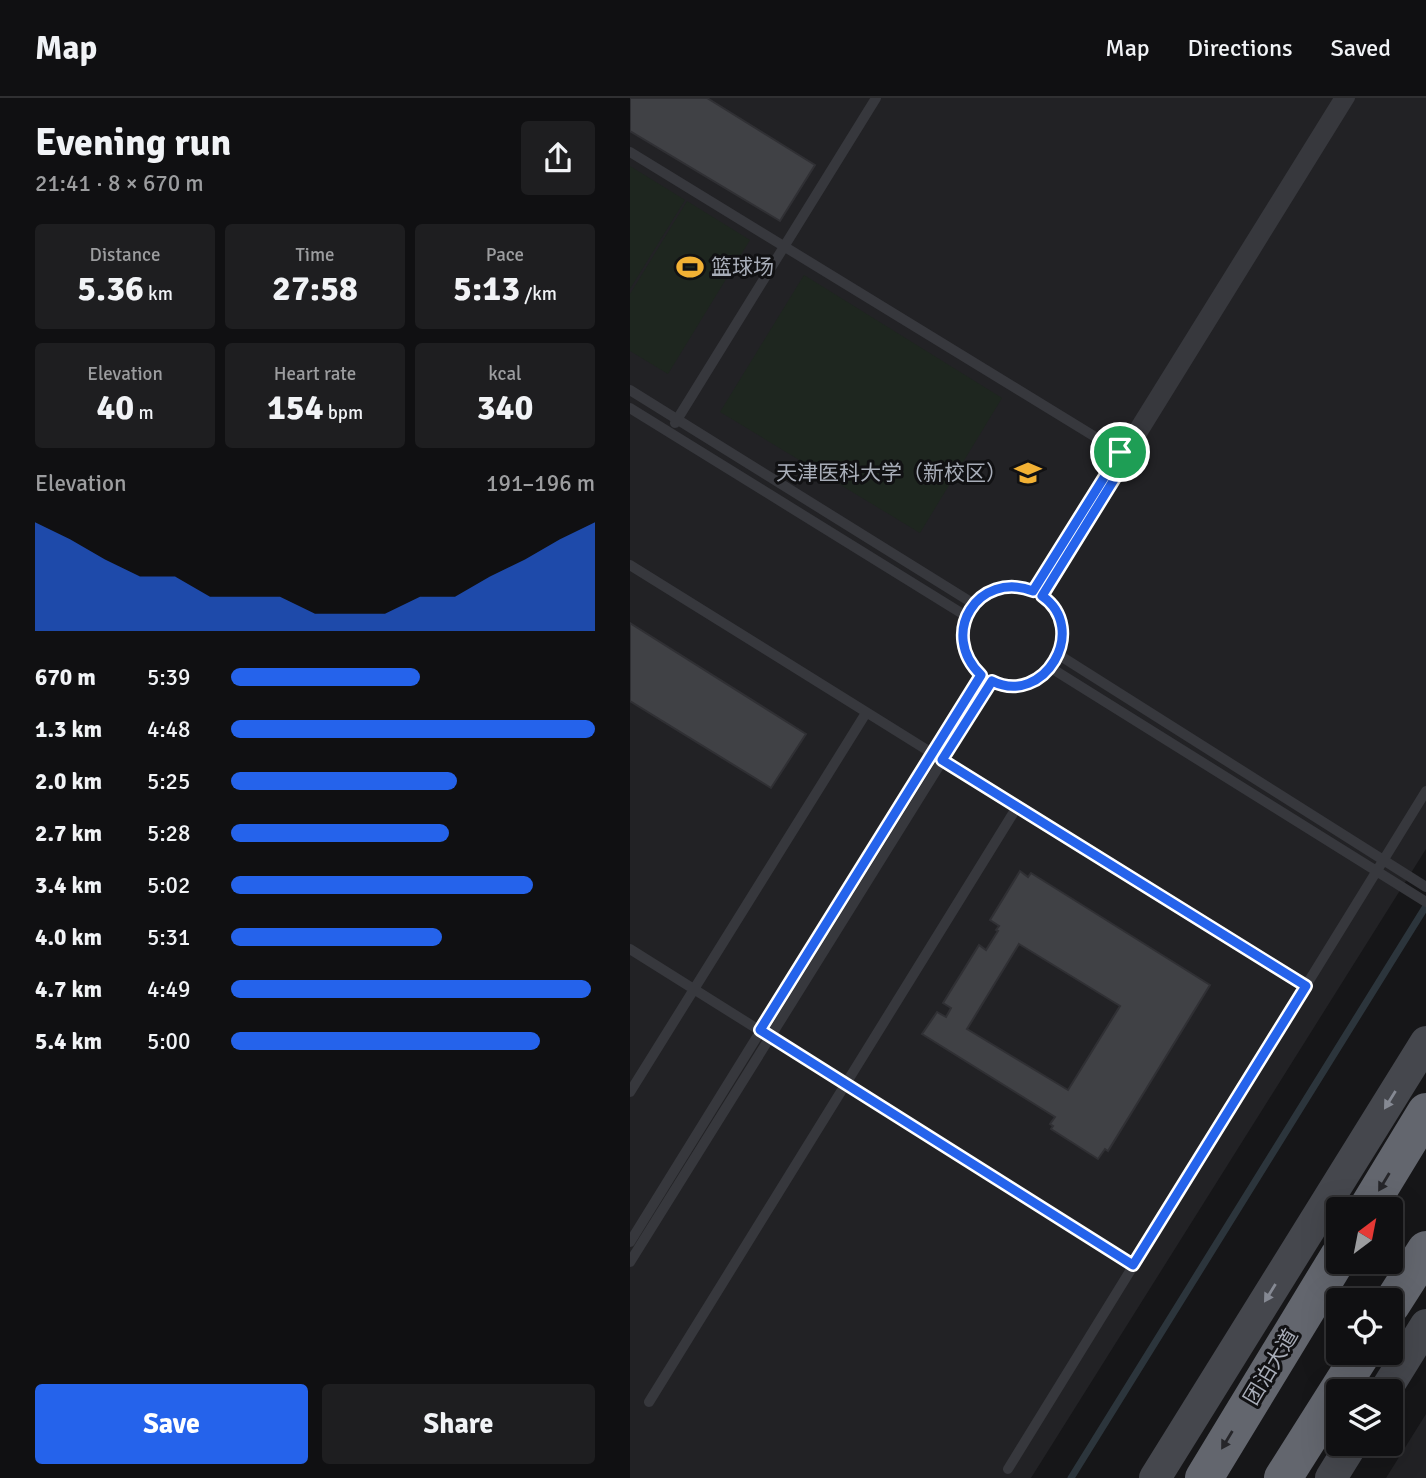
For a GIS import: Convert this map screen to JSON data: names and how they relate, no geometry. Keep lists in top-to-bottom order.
{
  "streets": {
    "highway": ["团泊大道"]
  },
  "places": {
    "sports": ["篮球场"],
    "school or university": ["天津医科大学（新校区）"]
  },
  "north": "top right",
  "page": {
    "header": "Map",
    "nav": ["Map", "Directions", "Saved"],
    "heading": ["Evening run", "21:41 · 8 × 670 m"],
    "stats": [
      ["Distance", "5.36 km"],
      ["Time", "27:58"],
      ["Pace", "5:13 /km"],
      ["Elevation", "40 m"],
      ["Heart rate", "154 bpm"],
      ["kcal", "340"]
    ],
    "chart": ["Elevation", "191–196 m"],
    "list": [
      {
        "name": "670 m",
        "note": "5:39"
      },
      {
        "name": "1.3 km",
        "note": "4:48"
      },
      {
        "name": "2.0 km",
        "note": "5:25"
      },
      {
        "name": "2.7 km",
        "note": "5:28"
      },
      {
        "name": "3.4 km",
        "note": "5:02"
      },
      {
        "name": "4.0 km",
        "note": "5:31"
      },
      {
        "name": "4.7 km",
        "note": "4:49"
      },
      {
        "name": "5.4 km",
        "note": "5:00"
      }
    ],
    "buttons": ["Save", "Share"]
  }
}
